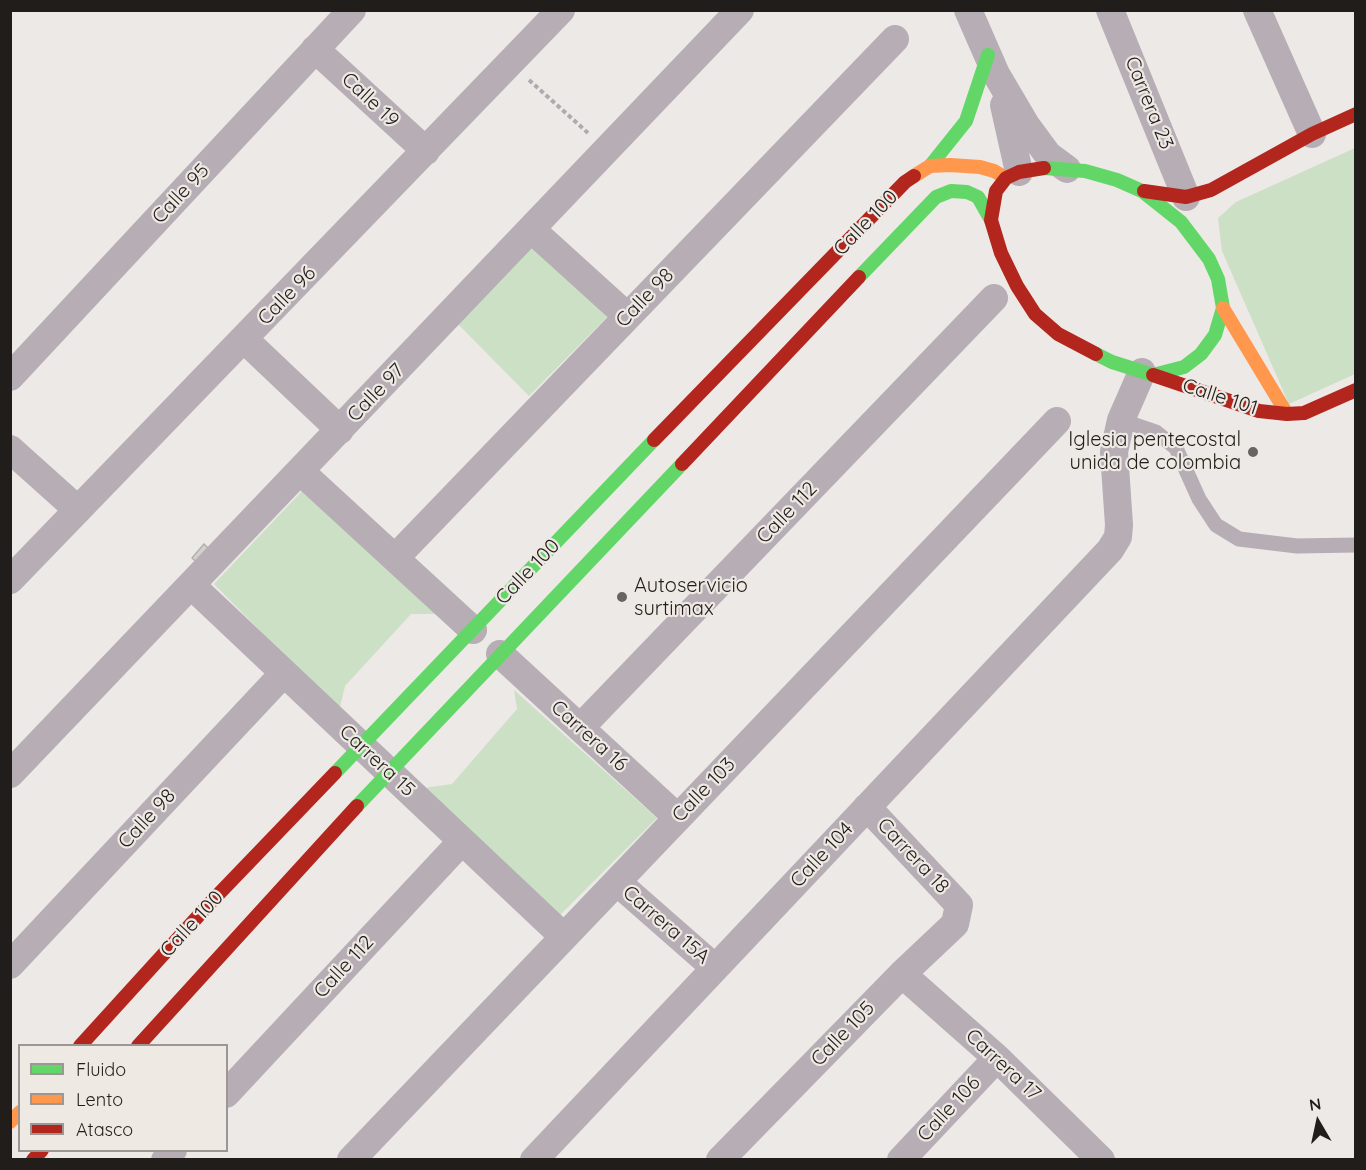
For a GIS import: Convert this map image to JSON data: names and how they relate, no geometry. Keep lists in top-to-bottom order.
{
  "streets": {
    "street": [
      "Calle 19",
      "Carrera 23",
      "Calle 95",
      "Calle 100",
      "Calle 96",
      "Calle 98",
      "Calle 97",
      "Calle 101",
      "Calle 112",
      "Carrera 16",
      "Carrera 15",
      "Calle 103",
      "Calle 104",
      "Carrera 18",
      "Carrera 15A",
      "Calle 105",
      "Carrera 17",
      "Calle 106"
    ]
  },
  "crossings": [
    ["Calle 19", "Calle 95"],
    ["Calle 19", "Calle 96"],
    ["Calle 100", "Calle 101"],
    ["Calle 100", "Carrera 16"],
    ["Calle 100", "Carrera 15"],
    ["Calle 98", "Carrera 15"],
    ["Calle 97", "Carrera 15"],
    ["Calle 112", "Carrera 16"],
    ["Calle 112", "Carrera 15"],
    ["Carrera 16", "Calle 103"],
    ["Carrera 15", "Calle 103"],
    ["Calle 103", "Carrera 15A"],
    ["Calle 104", "Carrera 18"],
    ["Calle 104", "Carrera 15A"],
    ["Carrera 18", "Calle 105"],
    ["Calle 105", "Carrera 17"],
    ["Carrera 17", "Calle 106"]
  ],
  "places": ["Iglesia pentecostal unida de colombia", "Autoservicio surtimax"],
  "legend": ["Fluido", "Lento", "Atasco"],
  "north": "top"
}
